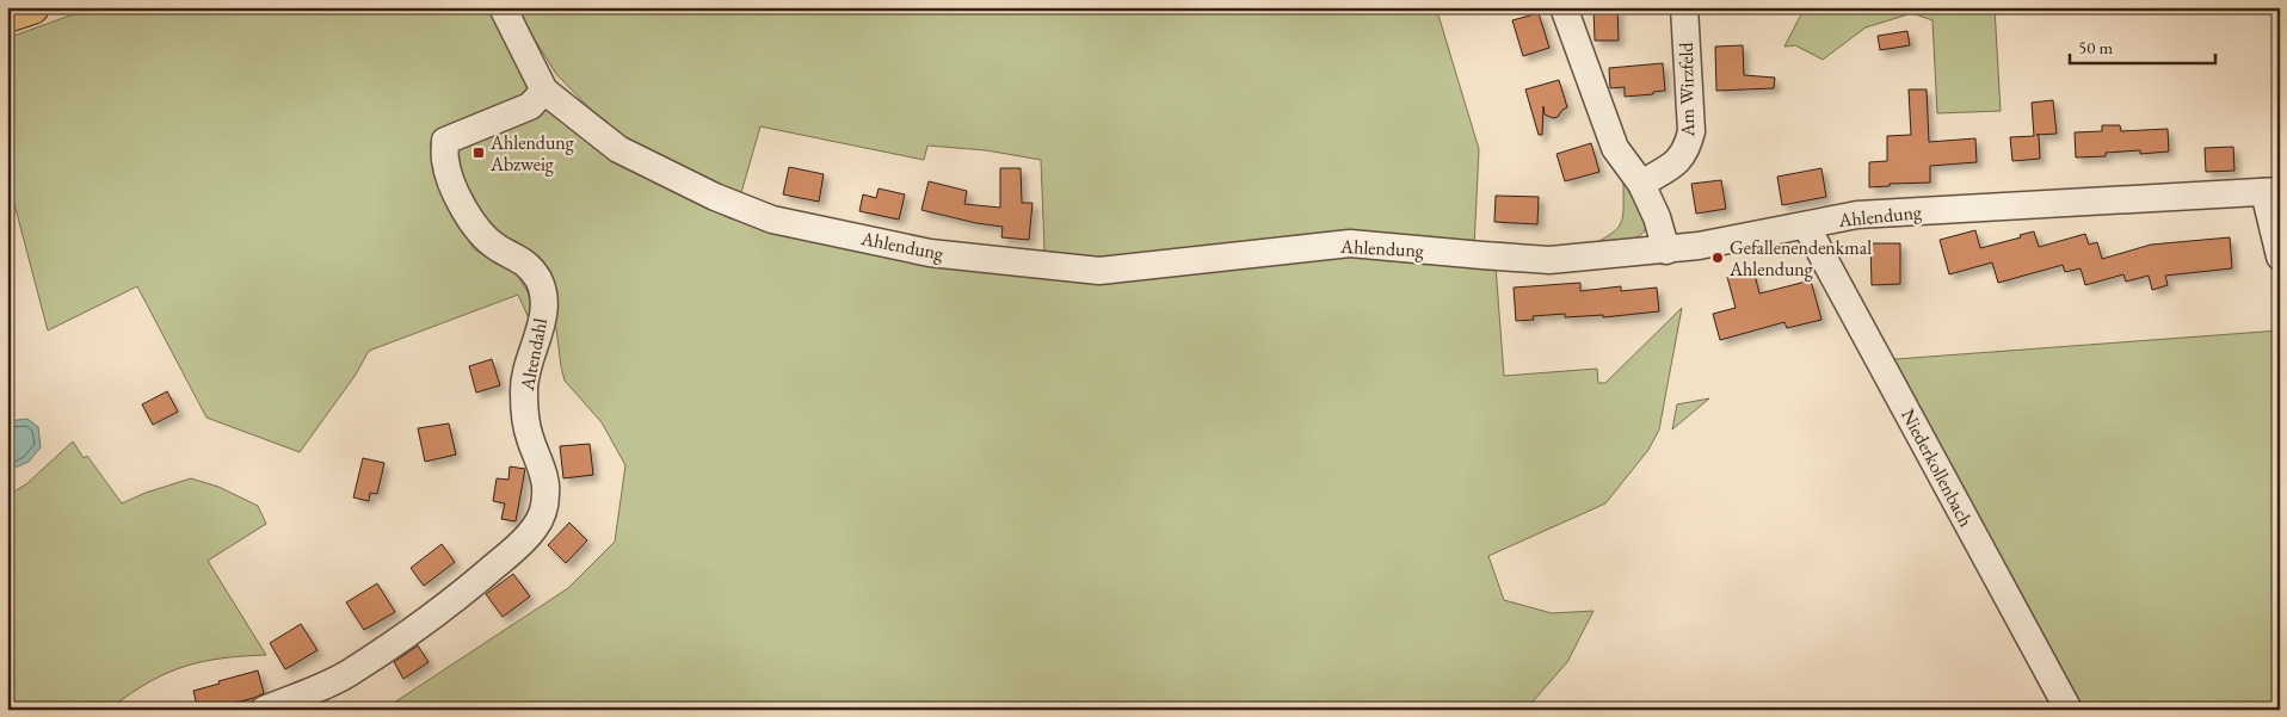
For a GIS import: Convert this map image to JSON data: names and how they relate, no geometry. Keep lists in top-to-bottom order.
{
  "streets": {
    "street": [
      "Am Wirzfeld",
      "Ahlendung",
      "Altendahl",
      "Niederkollenbach"
    ]
  },
  "crossings": [
    ["Ahlendung", "Altendahl"],
    ["Ahlendung", "Niederkollenbach"]
  ],
  "places": {
    "transit": ["Ahlendung Abzweig"],
    "other": ["Gefallenendenkmal Ahlendung"]
  },
  "scale_bar": "50 m"
}
